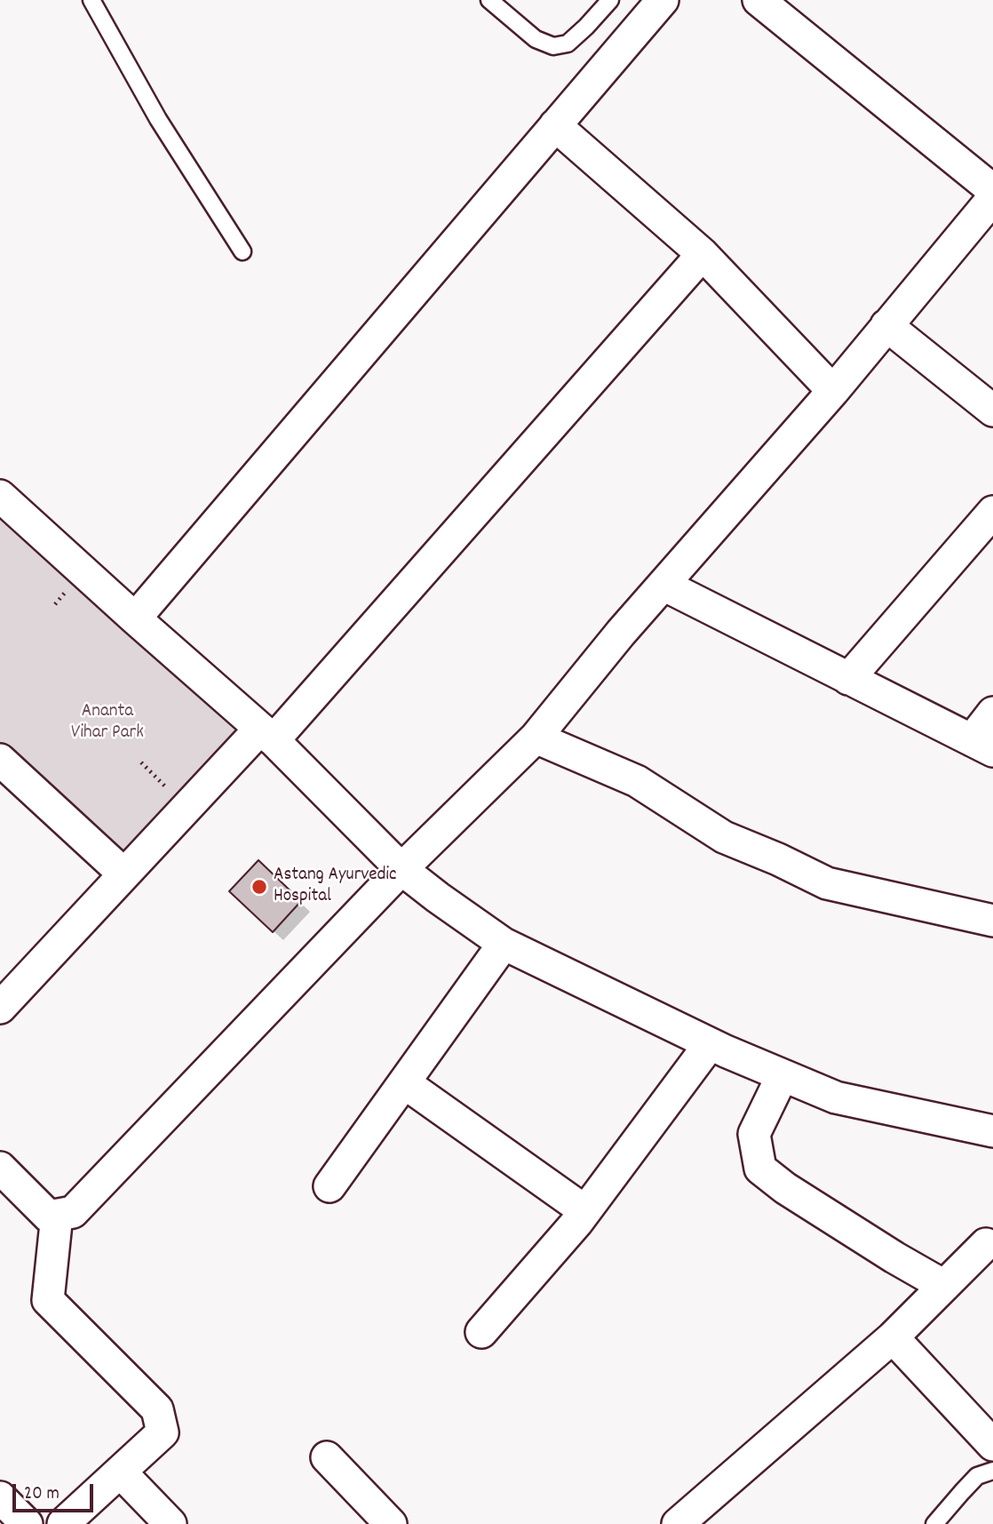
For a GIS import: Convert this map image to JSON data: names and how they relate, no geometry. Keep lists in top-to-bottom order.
{
  "parks": ["Ananta Vihar Park"],
  "places": ["Astang Ayurvedic Hospital"],
  "scale_bar": "20 m"
}
